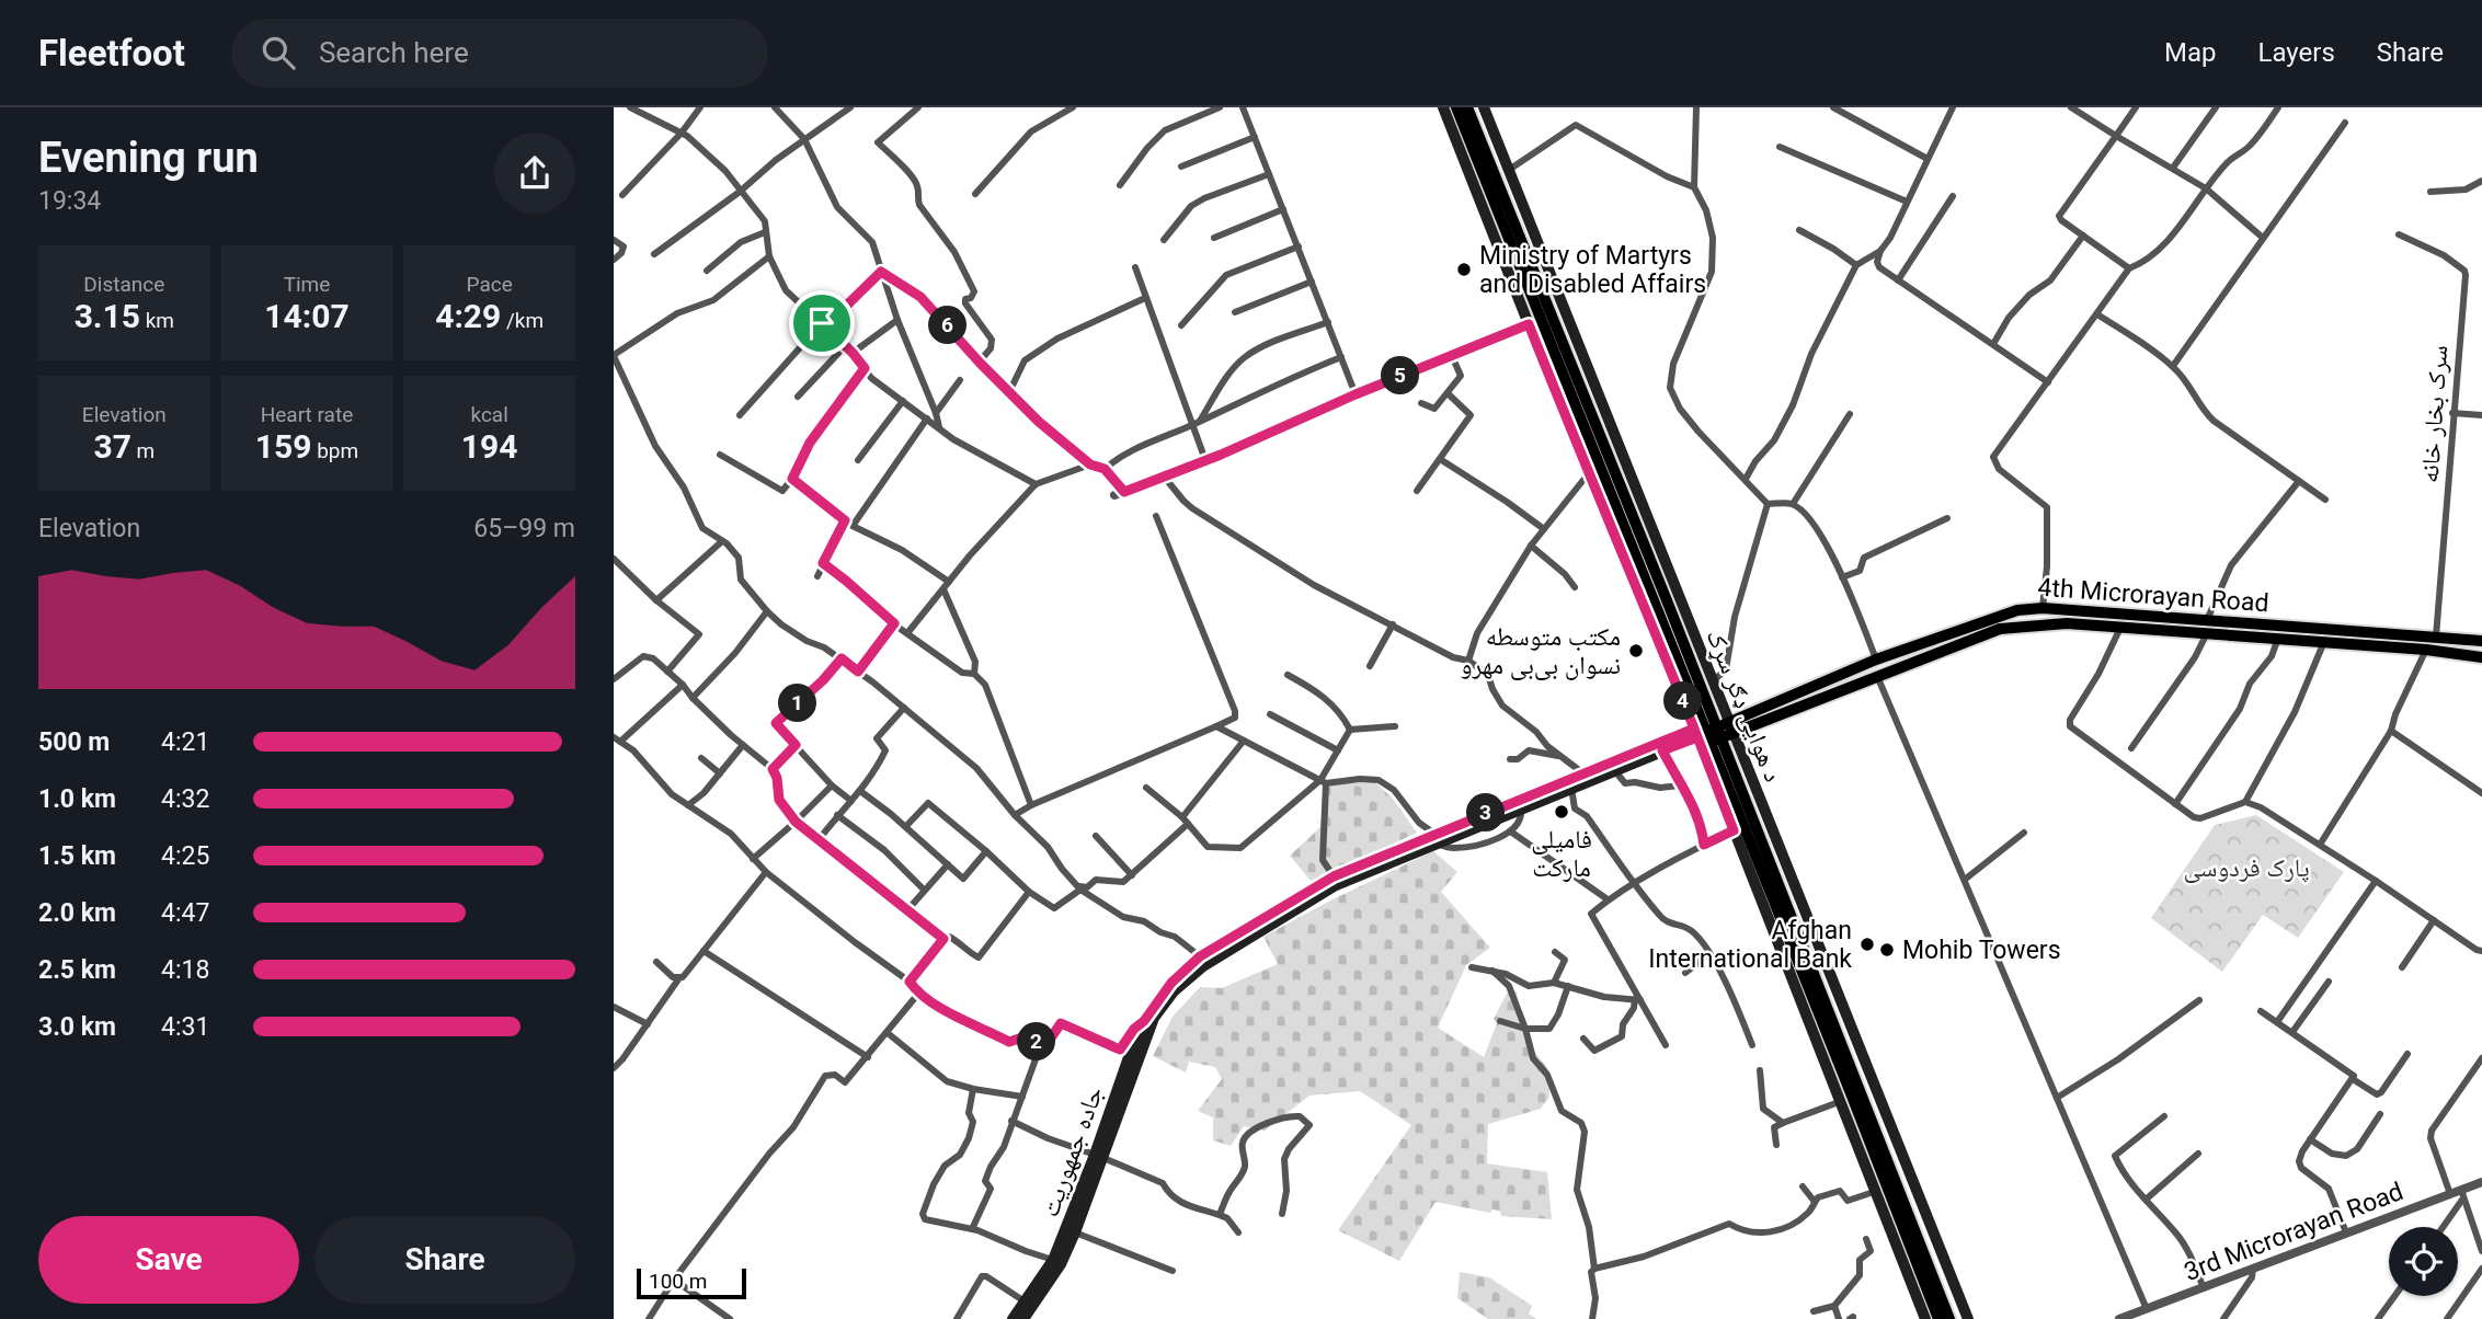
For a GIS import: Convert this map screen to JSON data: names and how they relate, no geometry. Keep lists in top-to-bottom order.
{
  "streets": {
    "main road": ["4th Microrayan Road", "د هوایی ډګر سړک", "جاده جمهوریت"],
    "street": ["سرک بخار خانه", "3rd Microrayan Road"]
  },
  "crossings": [
    ["سرک بخار خانه", "4th Microrayan Road"],
    ["4th Microrayan Road", "د هوایی ډګر سړک"],
    ["4th Microrayan Road", "جاده جمهوریت"],
    ["د هوایی ډګر سړک", "جاده جمهوریت"]
  ],
  "parks": ["پارک فردوسی"],
  "places": [
    "Ministry of Martyrs and Disabled Affairs",
    "مکتب متوسطه نسوان بی‌بی مهرو",
    "فامیلی مارکت",
    "Afghan International Bank",
    "Mohib Towers"
  ],
  "scale_bar": "100 m",
  "page": {
    "header": "Fleetfoot",
    "search": "Search here",
    "nav": ["Map", "Layers", "Share"],
    "heading": ["Evening run", "19:34"],
    "stats": [
      ["Distance", "3.15 km"],
      ["Time", "14:07"],
      ["Pace", "4:29 /km"],
      ["Elevation", "37 m"],
      ["Heart rate", "159 bpm"],
      ["kcal", "194"]
    ],
    "pins": [
      "6",
      "5",
      "4",
      "1",
      "3",
      "2"
    ],
    "chart": ["Elevation", "65–99 m"],
    "list": [
      {
        "name": "500 m",
        "note": "4:21"
      },
      {
        "name": "1.0 km",
        "note": "4:32"
      },
      {
        "name": "1.5 km",
        "note": "4:25"
      },
      {
        "name": "2.0 km",
        "note": "4:47"
      },
      {
        "name": "2.5 km",
        "note": "4:18"
      },
      {
        "name": "3.0 km",
        "note": "4:31"
      }
    ],
    "buttons": ["Save", "Share"],
    "scale": "100 m"
  }
}
